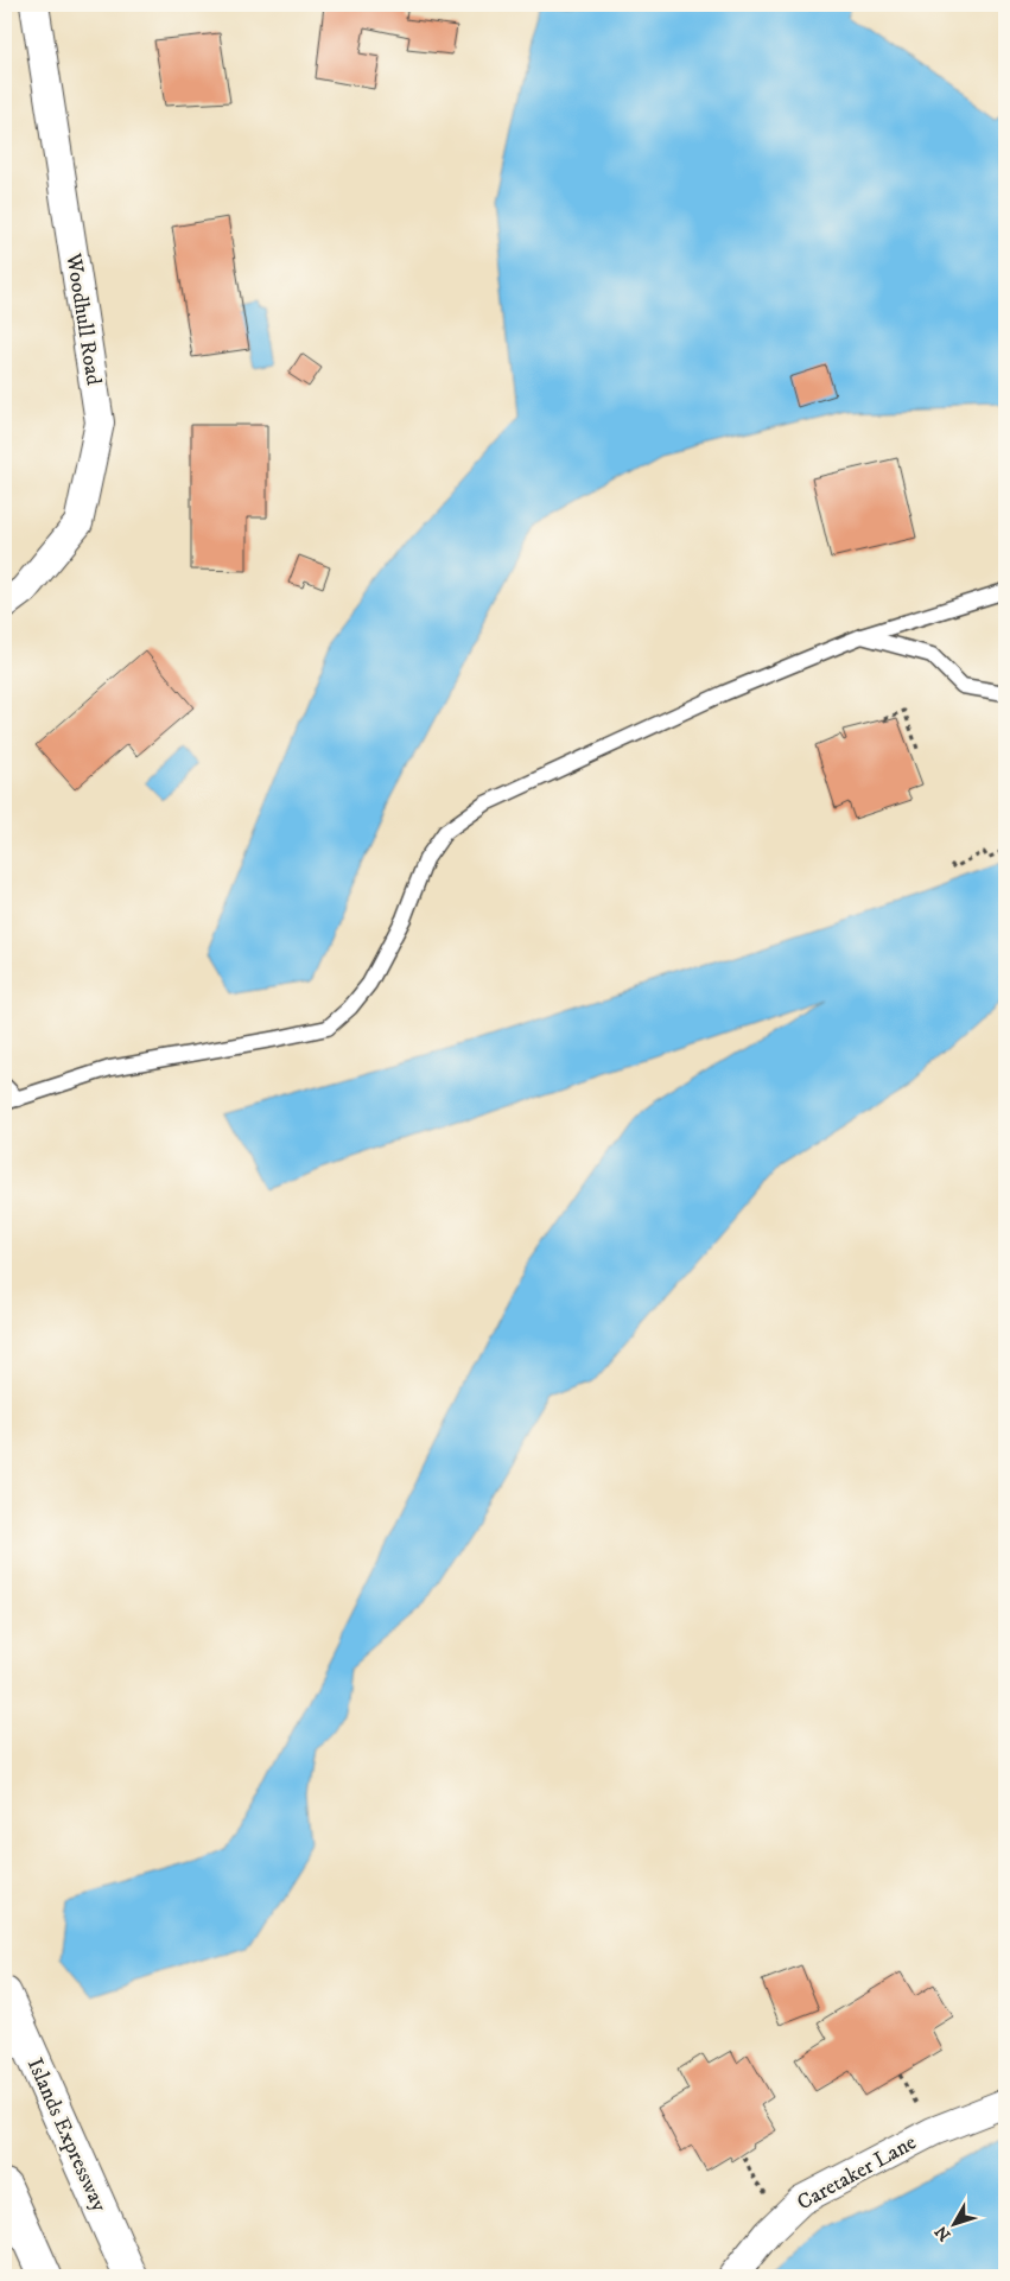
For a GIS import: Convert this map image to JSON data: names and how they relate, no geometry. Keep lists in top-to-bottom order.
{
  "streets": {
    "main road": ["Islands Expressway"],
    "street": ["Woodhull Road", "Caretaker Lane"]
  },
  "north": "bottom left"
}
